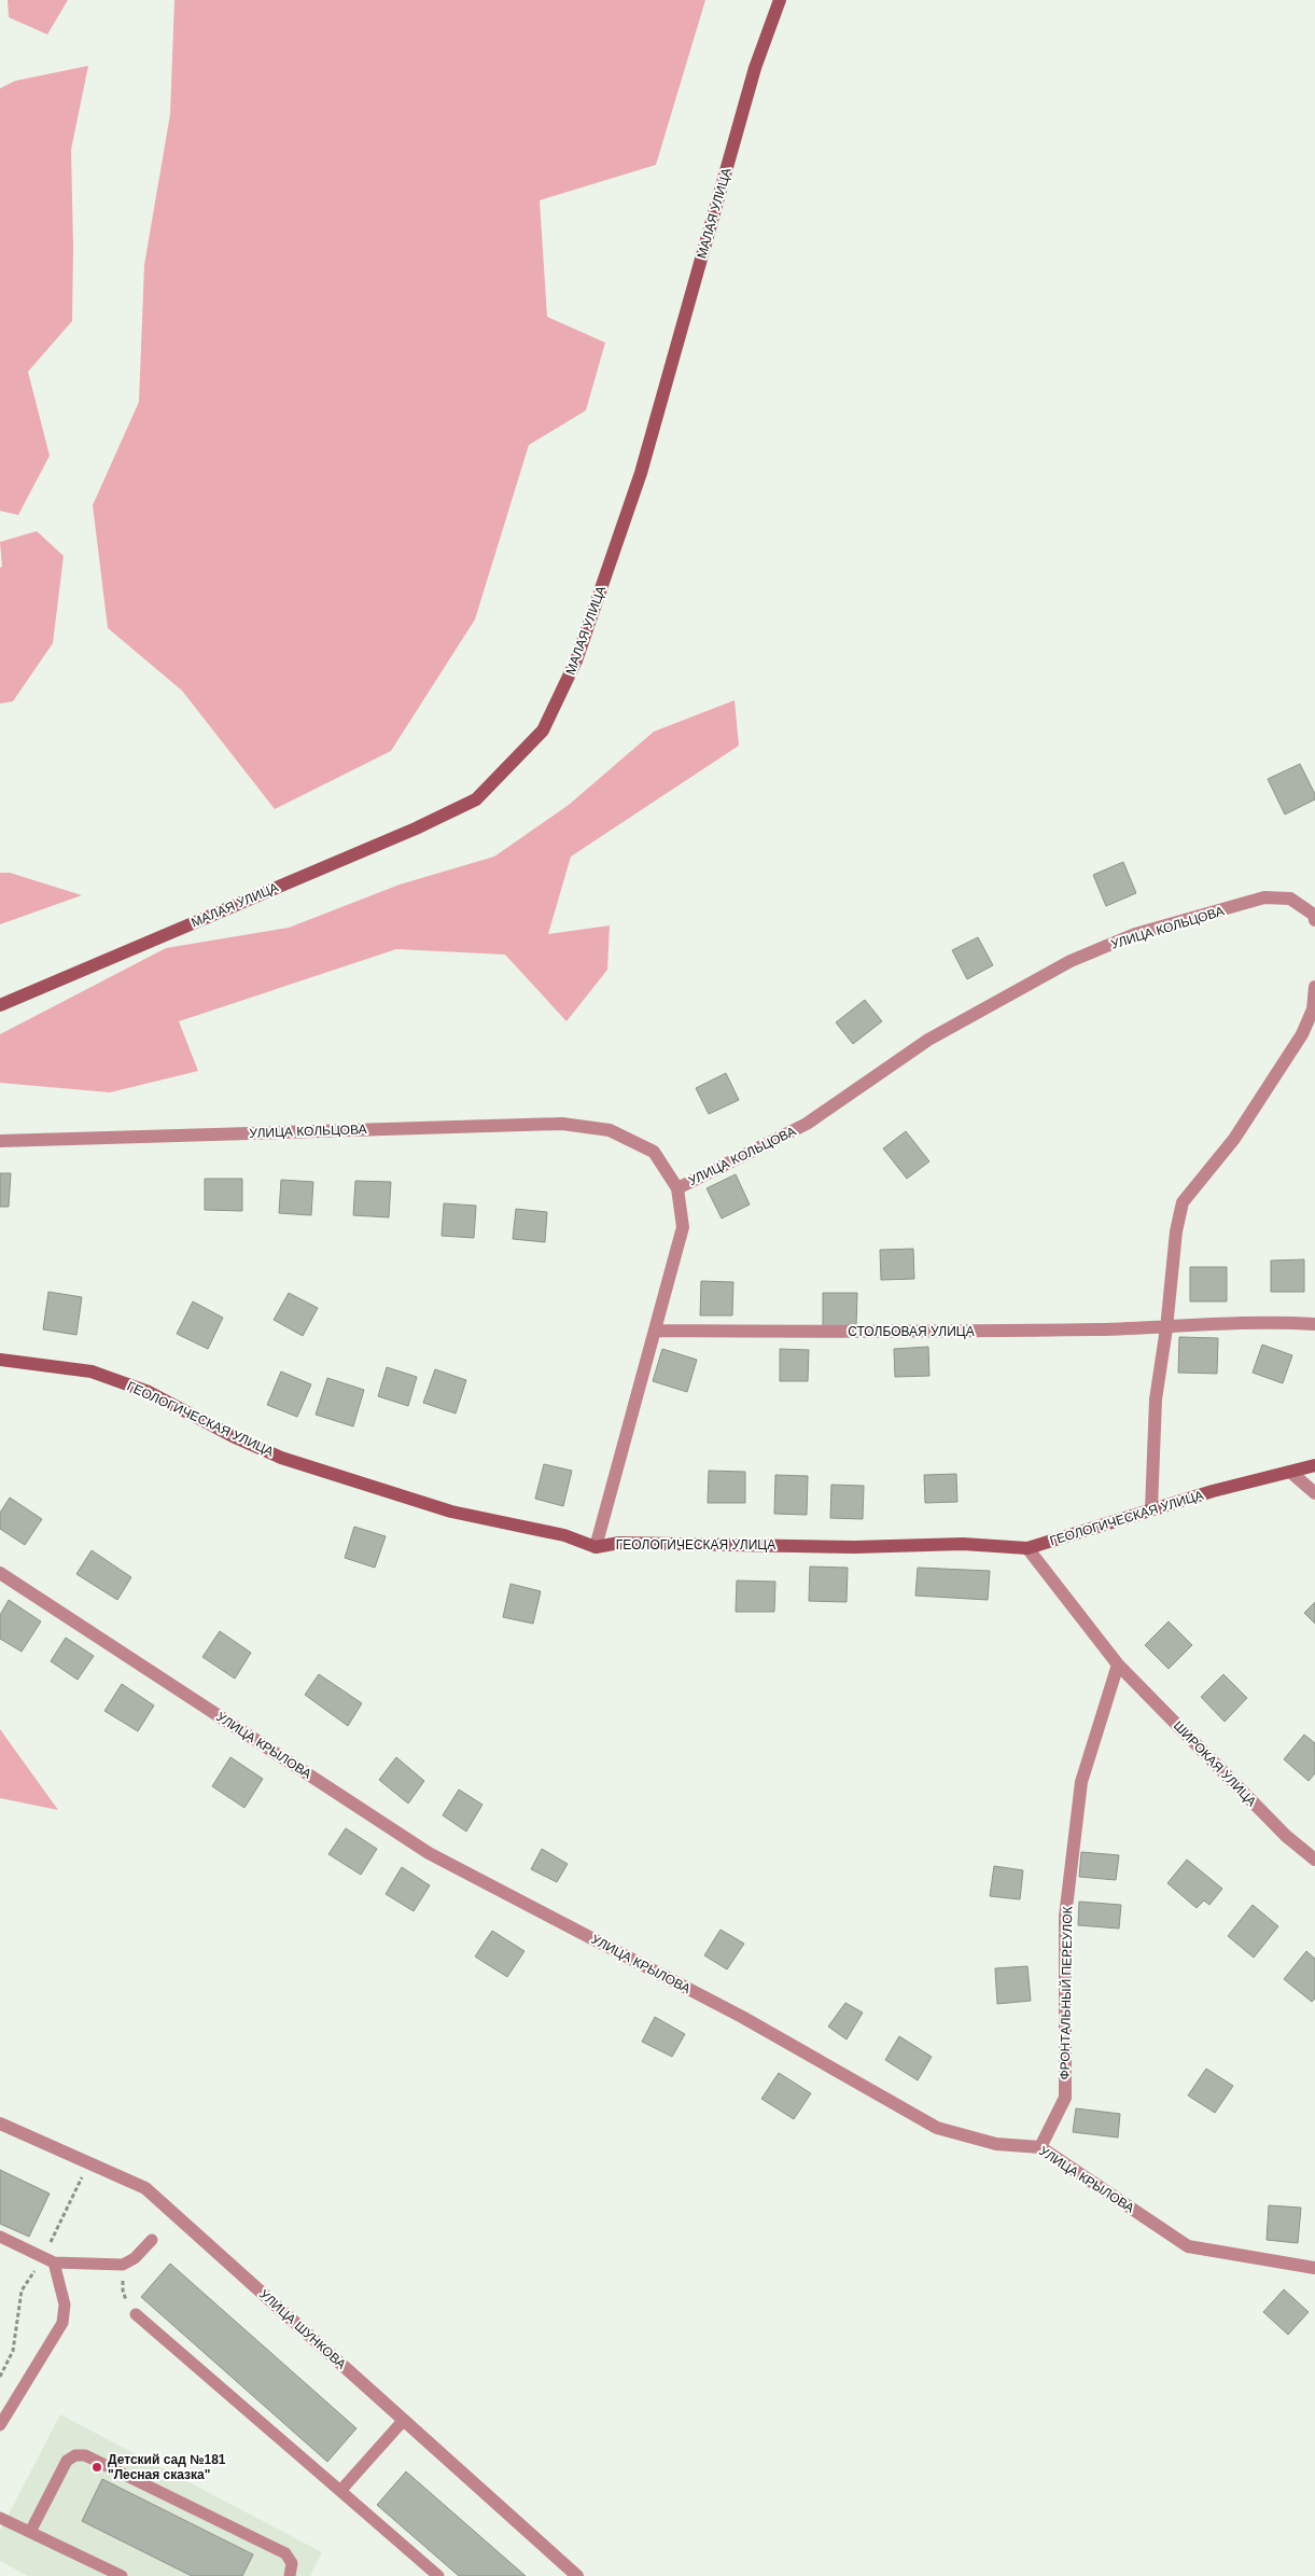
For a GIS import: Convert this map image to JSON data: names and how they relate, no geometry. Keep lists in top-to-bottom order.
{
  "streets": {
    "street": [
      "МАЛАЯ УЛИЦА",
      "УЛИЦА КОЛЬЦОВА",
      "СТОЛБОВАЯ УЛИЦА",
      "ГЕОЛОГИЧЕСКАЯ УЛИЦА",
      "УЛИЦА КРЫЛОВА",
      "ШИРОКАЯ УЛИЦА",
      "ФРОНТАЛЬНЫЙ ПЕРЕУЛОК",
      "УЛИЦА ШУНКОВА"
    ]
  },
  "crossings": [
    ["УЛИЦА КРЫЛОВА", "ФРОНТАЛЬНЫЙ ПЕРЕУЛОК"],
    ["ШИРОКАЯ УЛИЦА", "ФРОНТАЛЬНЫЙ ПЕРЕУЛОК"]
  ],
  "places": ["Детский сад №181 \"Лесная сказка\""]
}
